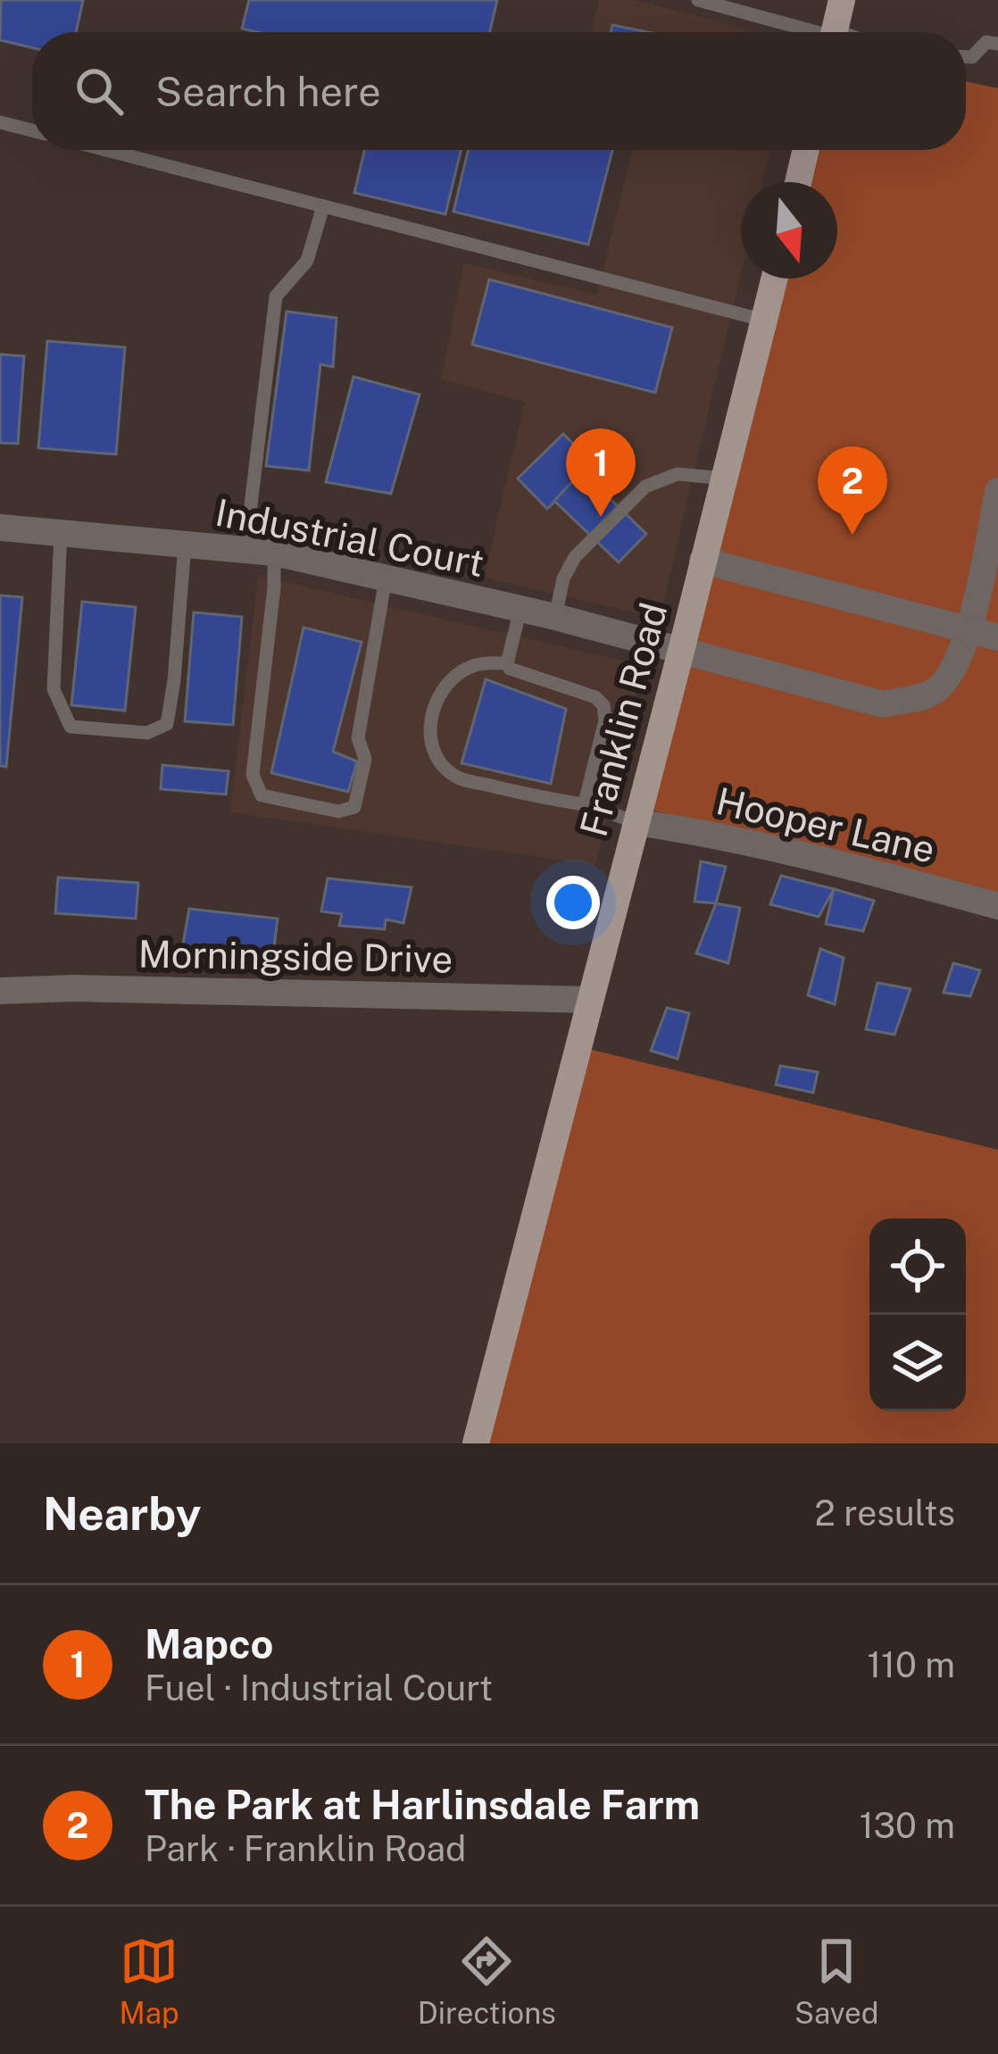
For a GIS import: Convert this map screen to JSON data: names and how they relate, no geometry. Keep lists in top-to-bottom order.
{
  "streets": {
    "main road": ["Franklin Road"],
    "street": ["Industrial Court", "Hooper Lane", "Morningside Drive"]
  },
  "crossings": [
    ["Industrial Court", "Franklin Road"],
    ["Franklin Road", "Hooper Lane"],
    ["Franklin Road", "Morningside Drive"]
  ],
  "north": "bottom",
  "page": {
    "search": "Search here",
    "pins": ["1", "2"],
    "heading": ["Nearby", "2 results"],
    "list": [
      {
        "mark": "1",
        "name": "Mapco",
        "note": "Fuel · Industrial Court",
        "value": "110 m"
      },
      {
        "mark": "2",
        "name": "The Park at Harlinsdale Farm",
        "note": "Park · Franklin Road",
        "value": "130 m"
      }
    ],
    "nav": ["Map", "Directions", "Saved"]
  }
}
